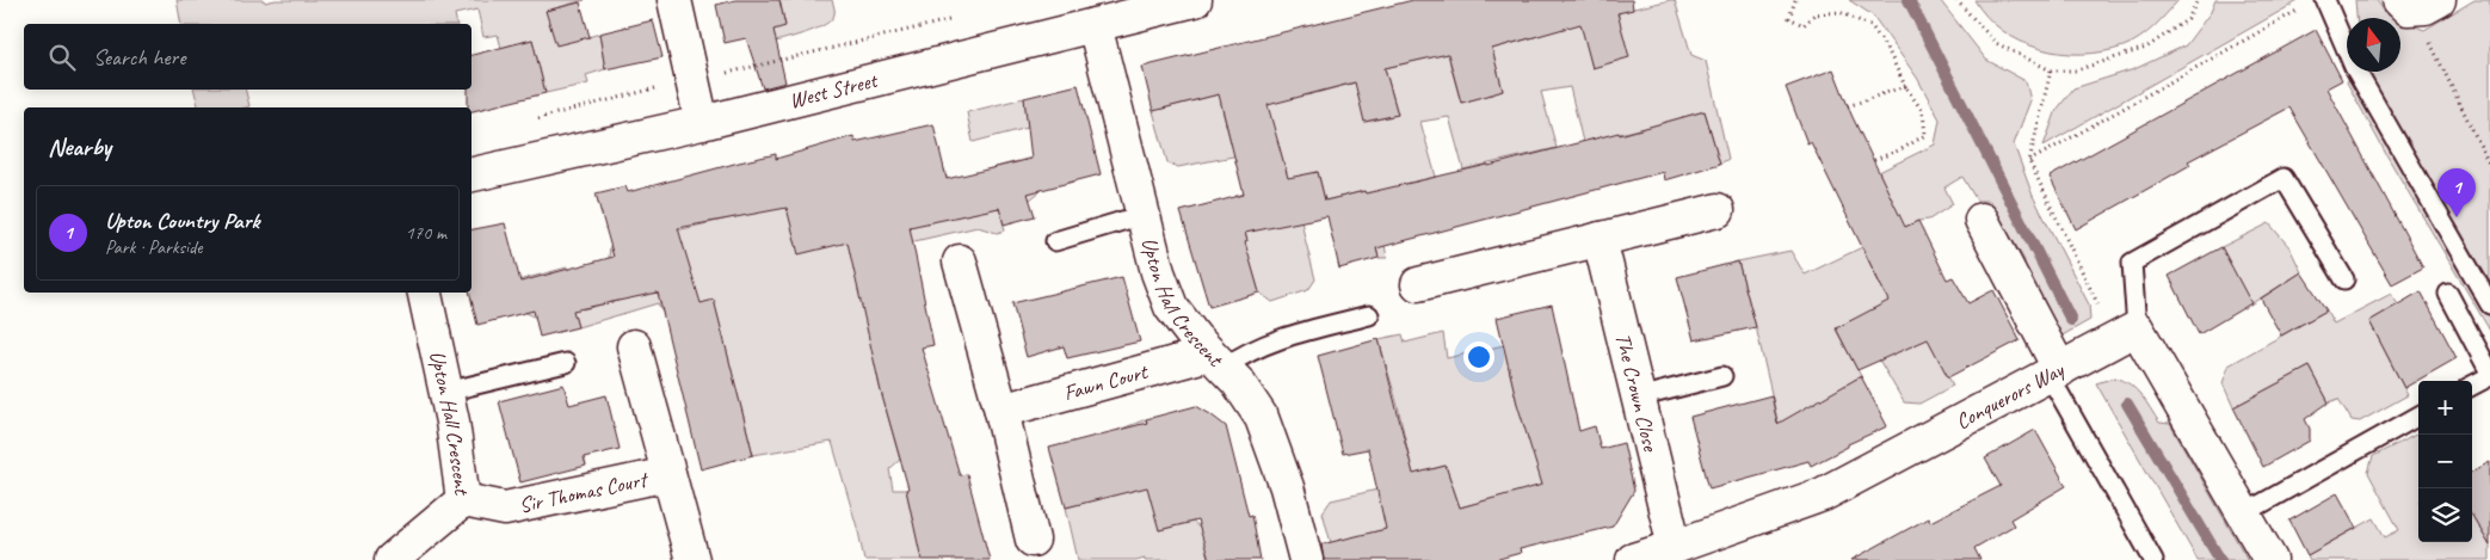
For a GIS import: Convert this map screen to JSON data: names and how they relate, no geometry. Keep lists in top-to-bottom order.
{
  "streets": {
    "street": [
      "West Street",
      "Upton Hall Crescent",
      "Fawn Court",
      "The Crown Close",
      "Conquerors Way",
      "Sir Thomas Court"
    ]
  },
  "crossings": [
    ["West Street", "Upton Hall Crescent"],
    ["Upton Hall Crescent", "Fawn Court"],
    ["Upton Hall Crescent", "Sir Thomas Court"],
    ["The Crown Close", "Conquerors Way"]
  ],
  "north": "top",
  "page": {
    "search": "Search here",
    "heading": "Nearby",
    "pins": "1",
    "list": [
      {
        "mark": "1",
        "name": "Upton Country Park",
        "note": "Park · Parkside",
        "value": "170 m"
      }
    ],
    "map_buttons": ["+", "−"]
  }
}
